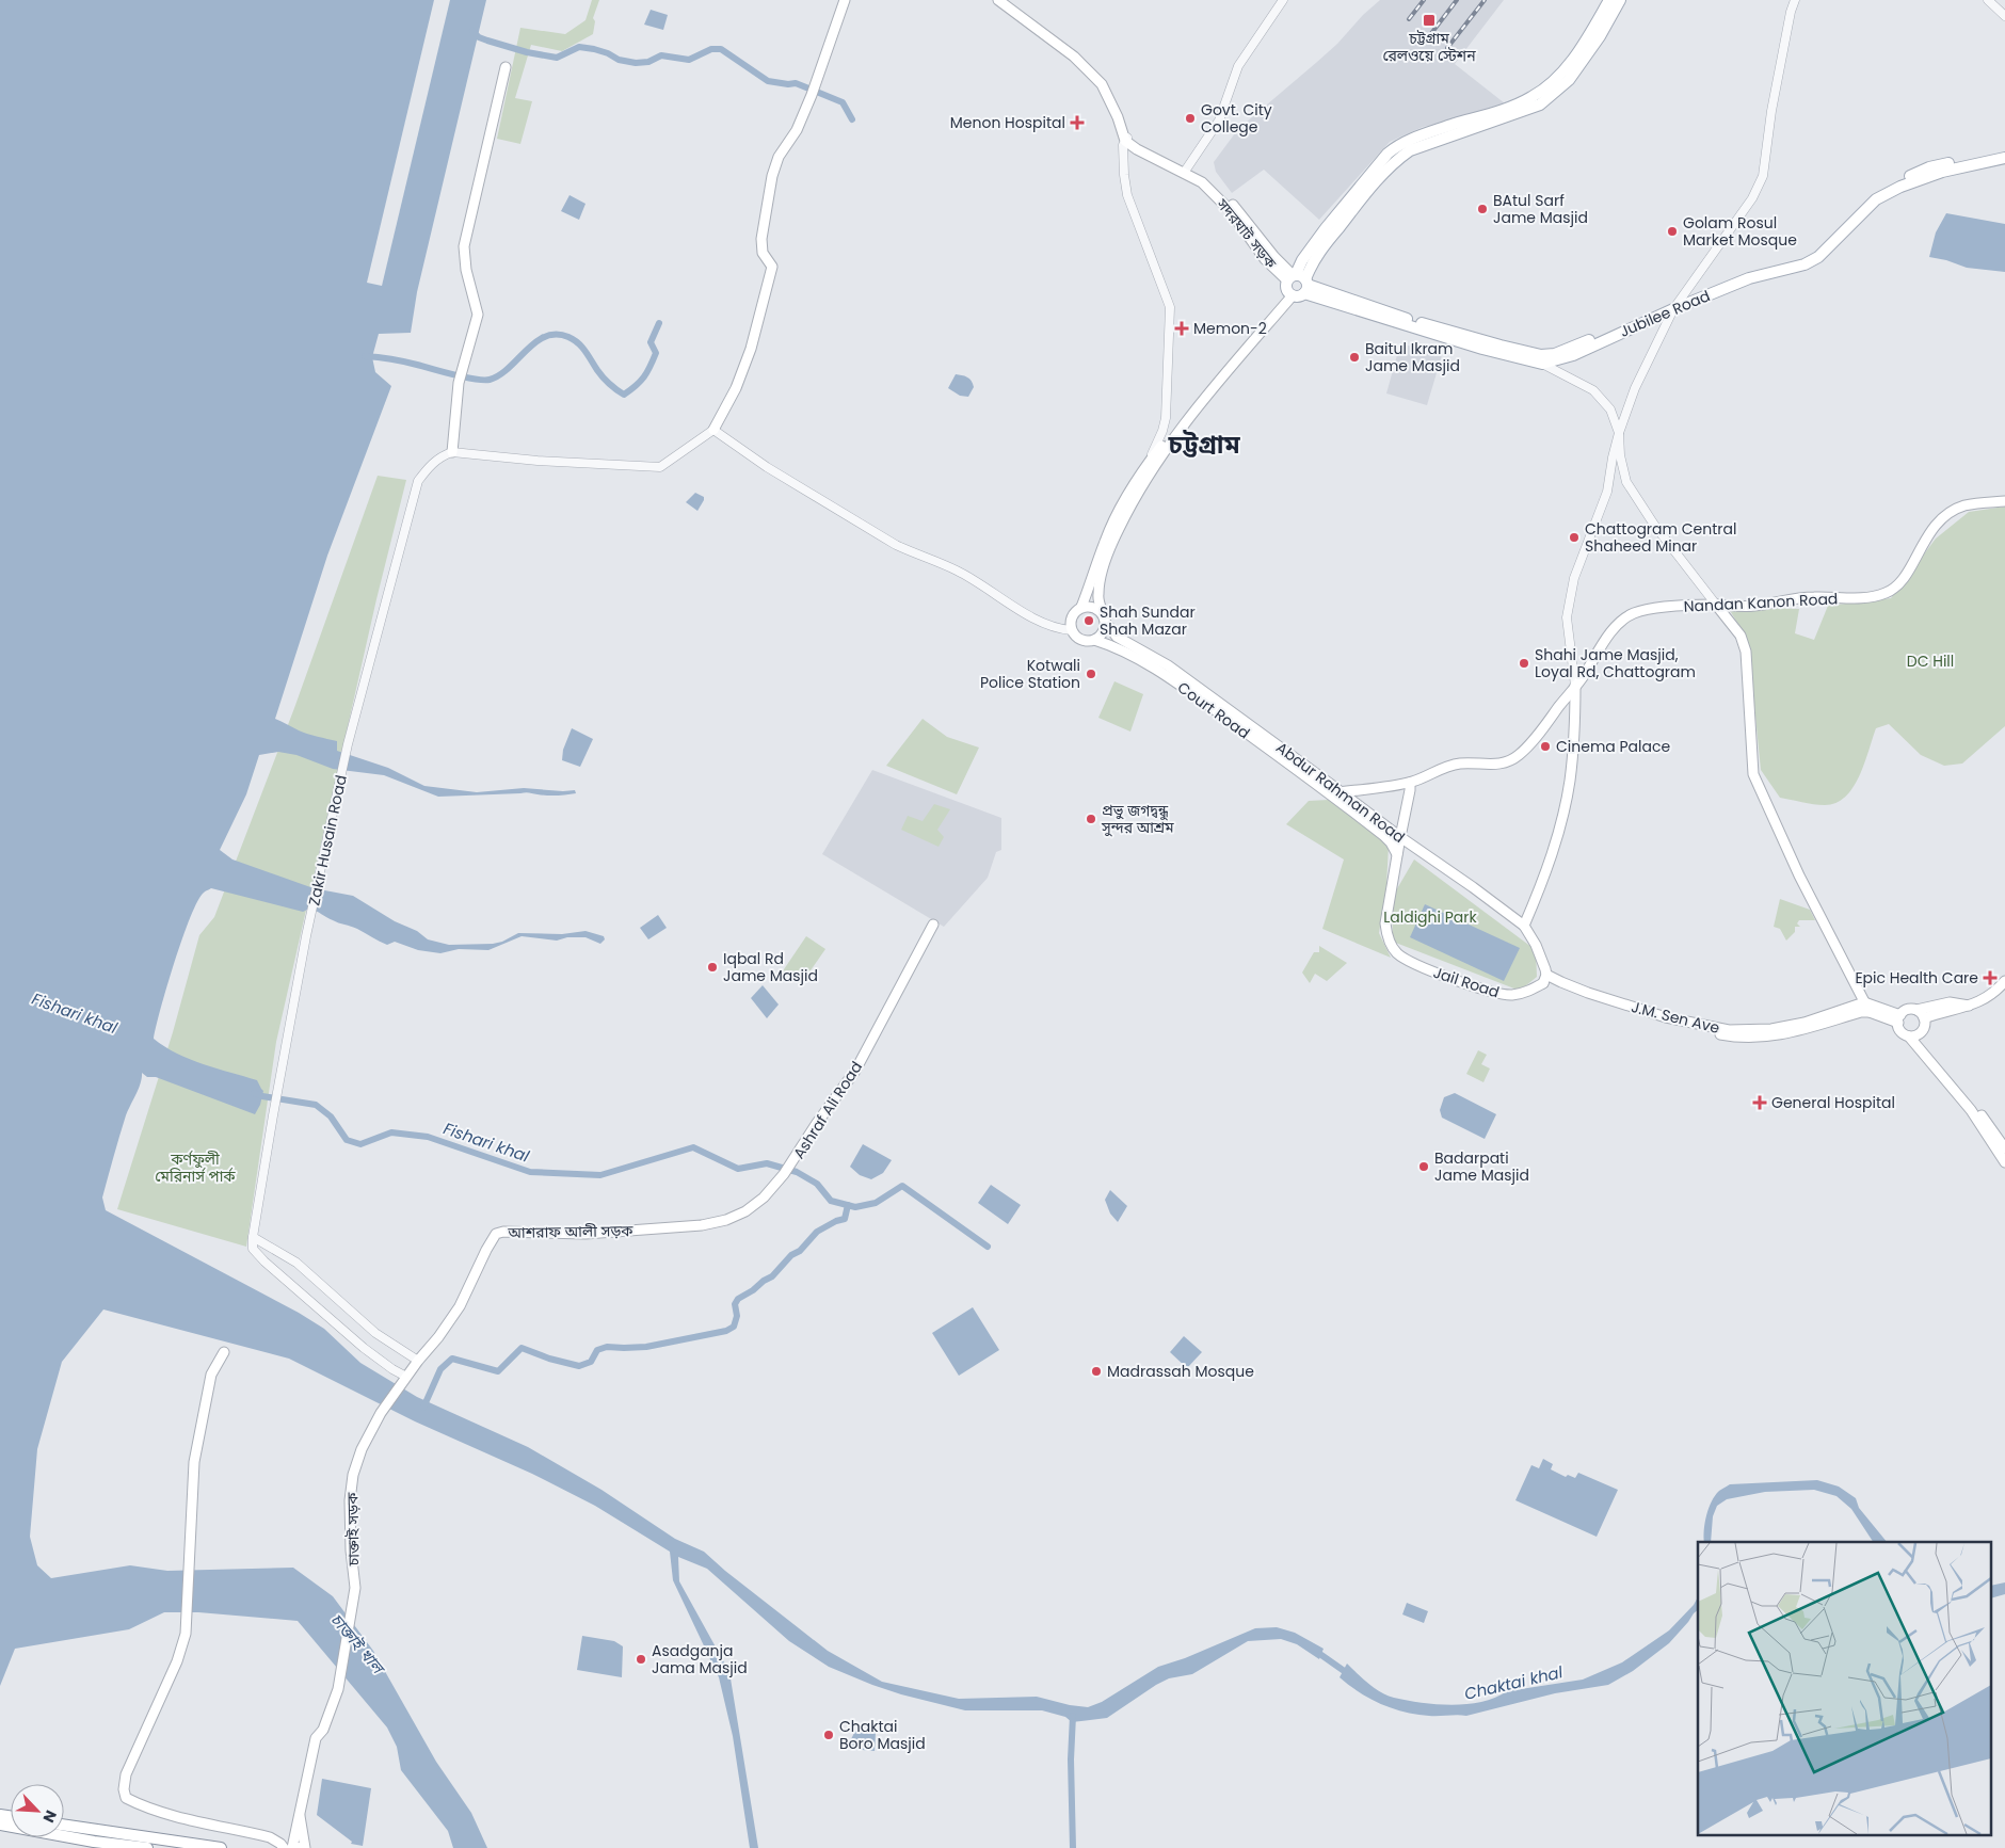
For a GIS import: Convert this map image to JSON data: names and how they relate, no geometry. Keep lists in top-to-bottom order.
{
  "streets": {
    "main road": [
      "সদরঘাট সড়ক",
      "Jubilee Road",
      "Nandan Kanon Road",
      "Court Road",
      "Abdur Rahman Road",
      "Jail Road",
      "J.M. Sen Ave",
      "Ashraf Ali Road",
      "আশরাফ আলী সড়ক",
      "চাক্তাই সড়ক"
    ],
    "street": ["Zakir Husain Road"]
  },
  "crossings": [
    ["সদরঘাট সড়ক", "Jubilee Road"],
    ["Nandan Kanon Road", "Abdur Rahman Road"],
    ["Nandan Kanon Road", "Jail Road"],
    ["Court Road", "Abdur Rahman Road"],
    ["Court Road", "Jail Road"],
    ["Abdur Rahman Road", "Jail Road"],
    ["Abdur Rahman Road", "J.M. Sen Ave"],
    ["Jail Road", "J.M. Sen Ave"],
    ["Ashraf Ali Road", "আশরাফ আলী সড়ক"]
  ],
  "districts": ["চট্টগ্রাম"],
  "water": ["Fishari khal", "চাক্তাই খাল", "Chaktai khal"],
  "parks": ["DC Hill", "Laldighi Park", "কর্ণফুলী মেরিনার্স পার্ক"],
  "places": {
    "transit": ["চট্টগ্রাম রেলওয়ে স্টেশন"],
    "other": [
      "Govt. City College",
      "BAtul Sarf Jame Masjid",
      "Golam Rosul Market Mosque",
      "Baitul Ikram Jame Masjid",
      "Chattogram Central Shaheed Minar",
      "Shah Sundar Shah Mazar",
      "Shahi Jame Masjid, Loyal Rd, Chattogram",
      "Kotwali Police Station",
      "Cinema Palace",
      "প্রভু জগদ্বন্ধু সুন্দর আশ্রম",
      "Iqbal Rd Jame Masjid",
      "Badarpati Jame Masjid",
      "Madrassah Mosque",
      "Asadganja Jama Masjid",
      "Chaktai Boro Masjid"
    ],
    "health": [
      "Menon Hospital",
      "Memon-2",
      "Epic Health Care",
      "General Hospital"
    ]
  },
  "north": "bottom right"
}
